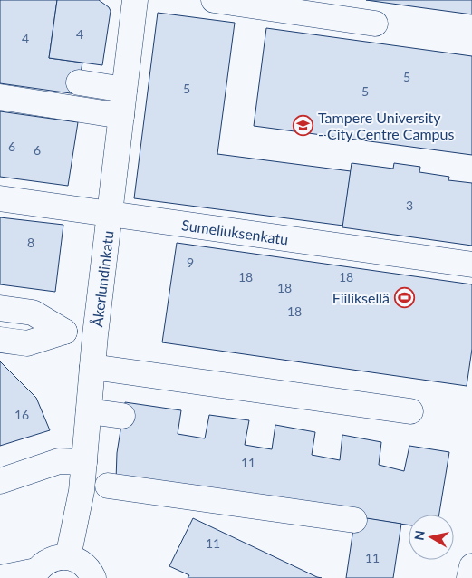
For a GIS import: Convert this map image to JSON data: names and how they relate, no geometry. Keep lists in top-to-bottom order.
{
  "streets": {
    "street": ["Sumeliuksenkatu", "Åkerlundinkatu"]
  },
  "crossings": [
    ["Sumeliuksenkatu", "Åkerlundinkatu"]
  ],
  "places": {
    "school or university": ["Tampere University - City Centre Campus"],
    "sports": ["Fiiliksellä"]
  },
  "house_numbers": [
    "4",
    "4",
    "5",
    "5",
    "5",
    "6",
    "6",
    "3",
    "8",
    "9",
    "18",
    "18",
    "18",
    "18",
    "16",
    "11",
    "11",
    "11"
  ],
  "north": "left"
}
